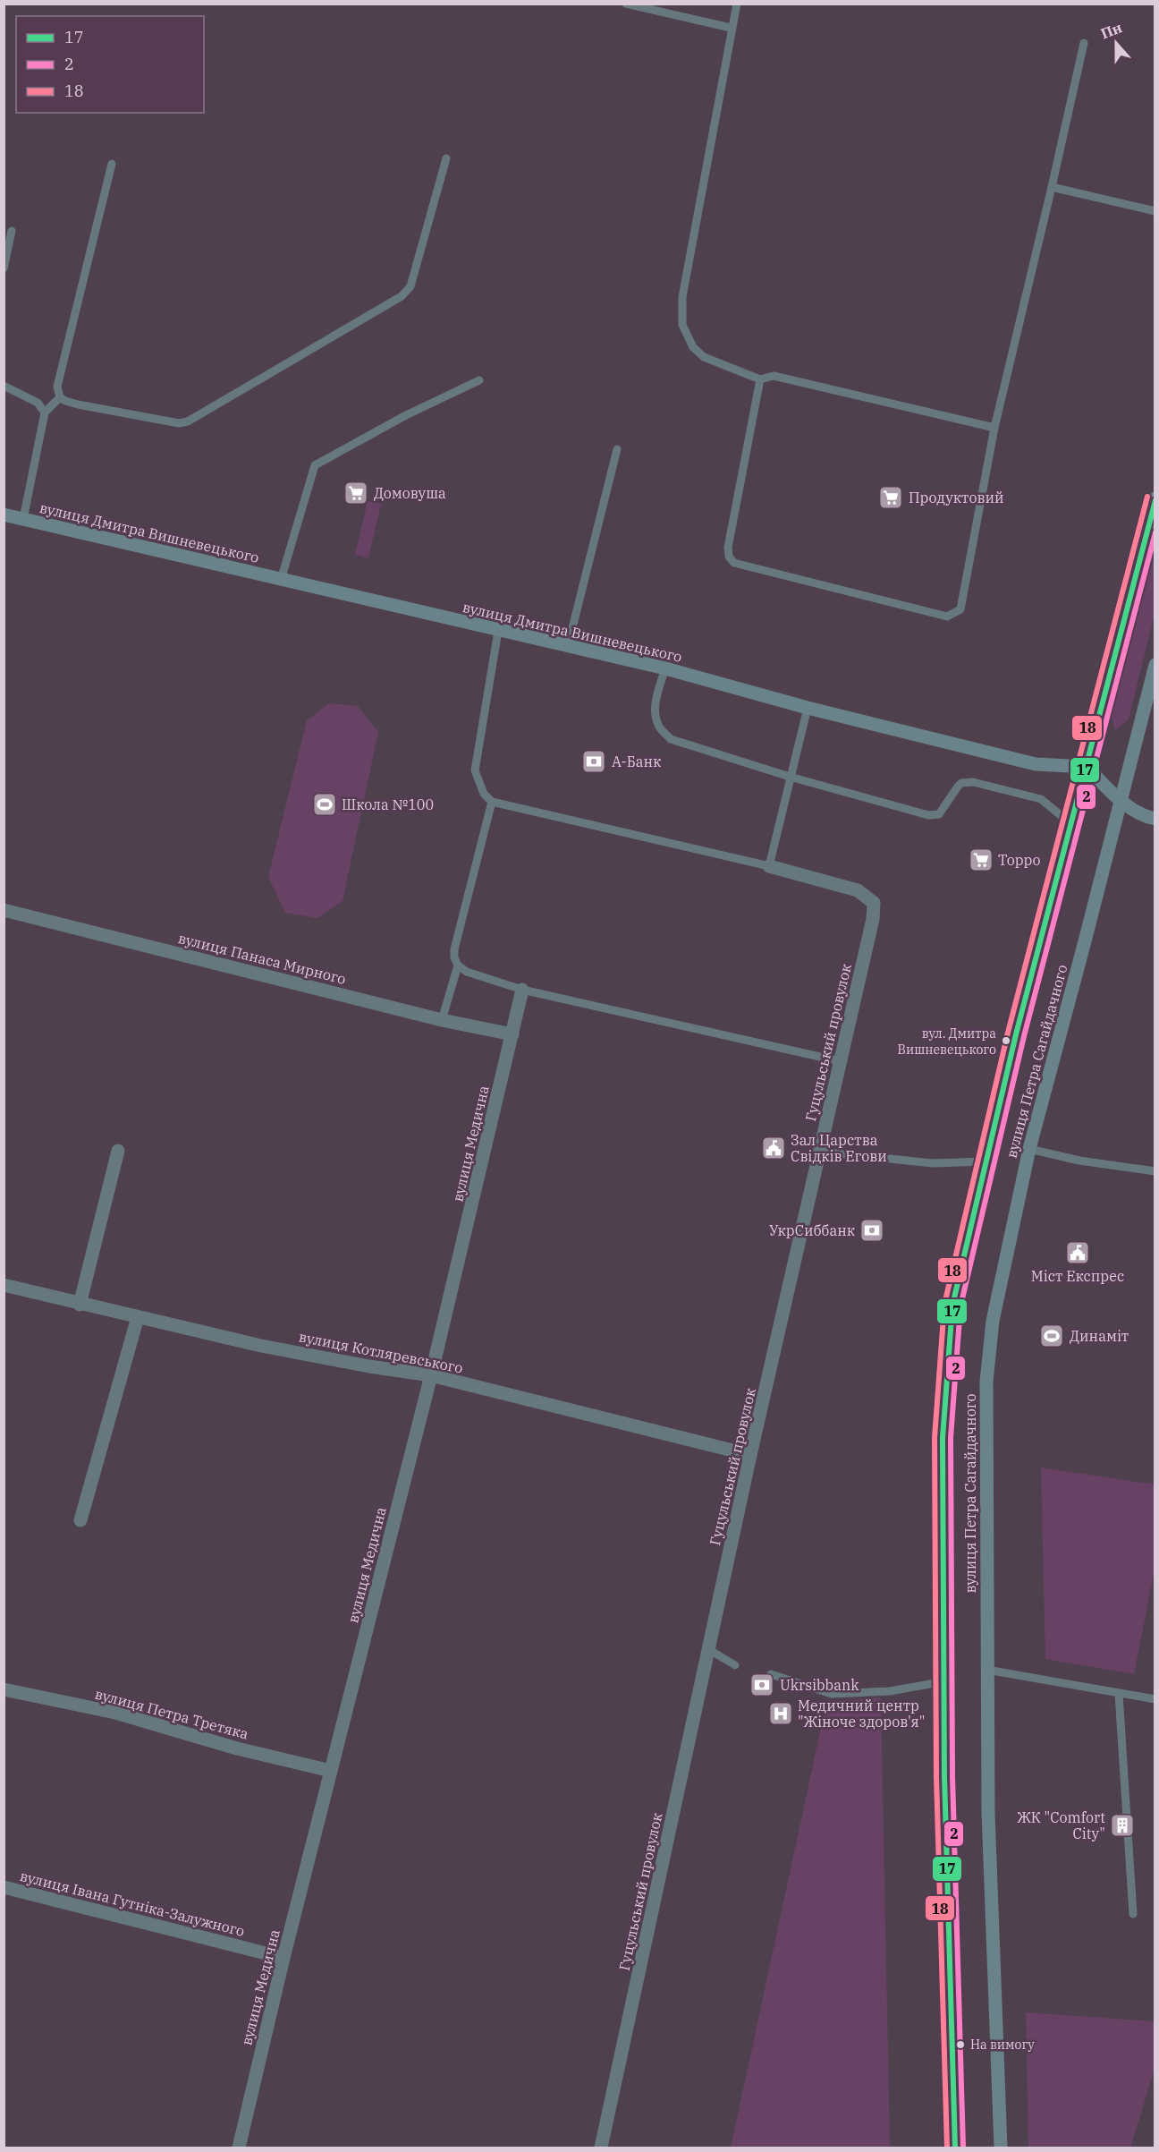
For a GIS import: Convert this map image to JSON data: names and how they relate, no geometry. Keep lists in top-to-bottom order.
{
  "streets": {
    "street": [
      "вулиця Дмитра Вишневецького",
      "вулиця Панаса Мирного",
      "Гуцульський провулок",
      "вулиця Петра Сагайдачного",
      "вулиця Медична",
      "вулиця Котляревського",
      "вулиця Петра Третяка",
      "вулиця Івана Гутніка-Залужного"
    ]
  },
  "crossings": [
    ["вулиця Дмитра Вишневецького", "вулиця Петра Сагайдачного"],
    ["вулиця Панаса Мирного", "вулиця Медична"],
    ["Гуцульський провулок", "вулиця Котляревського"],
    ["вулиця Медична", "вулиця Котляревського"],
    ["вулиця Медична", "вулиця Петра Третяка"],
    ["вулиця Медична", "вулиця Івана Гутніка-Залужного"]
  ],
  "places": {
    "supermarket": ["Домовуша", "Продуктовий", "Торро"],
    "bank": ["А-Банк", "УкрСиббанк", "Ukrsibbank"],
    "sports": ["Школа №100", "Динаміт"],
    "other": ["вул. Дмитра Вишневецького", "На вимогу"],
    "public building": ["Зал Царства Свiдкiв Егови", "Міст Експрес"],
    "hospital": ["Медичний центр \"Жіноче здоров'я\""],
    "building": ["ЖК \"Comfort City\""]
  },
  "lines": ["transit line 18", "transit line 17", "transit line 2"],
  "legend": ["17", "2", "18"],
  "north": "top"
}
